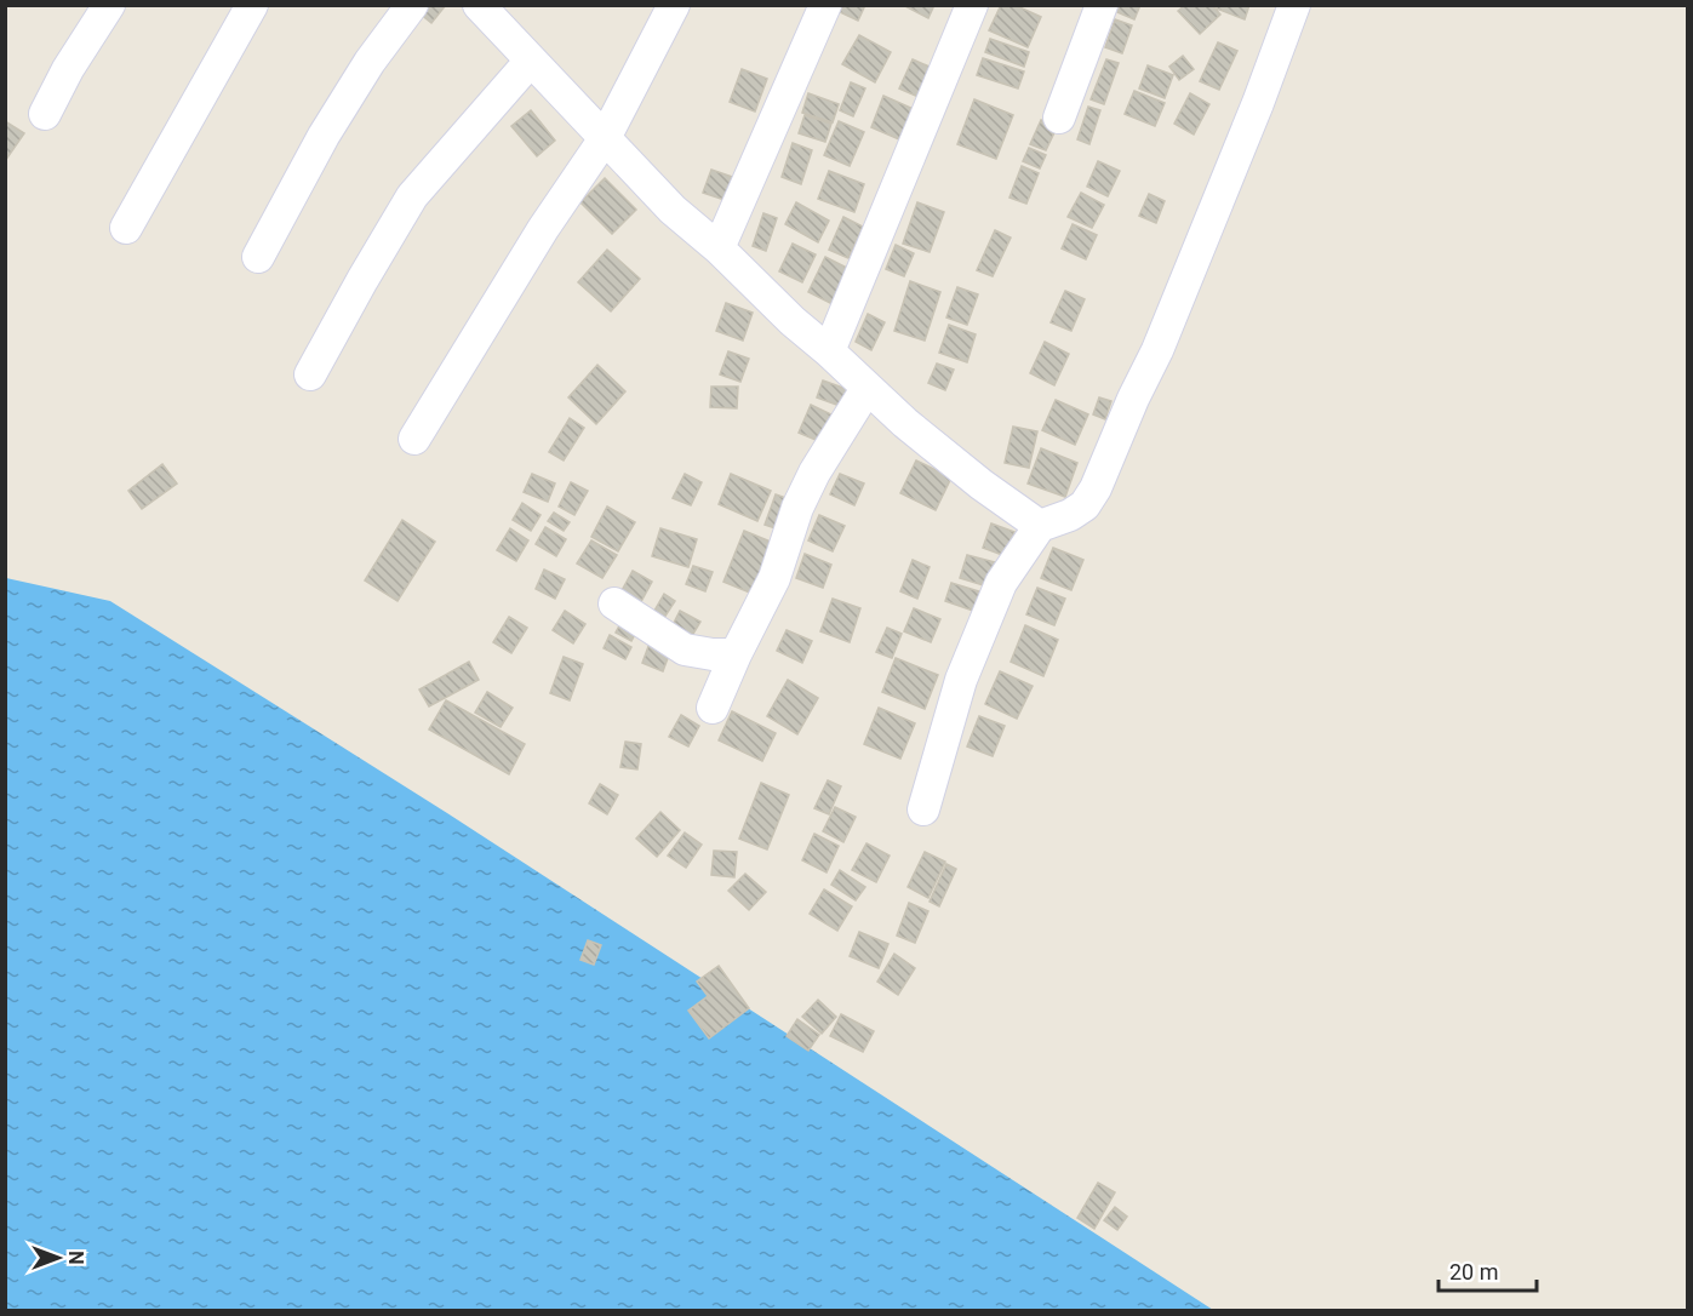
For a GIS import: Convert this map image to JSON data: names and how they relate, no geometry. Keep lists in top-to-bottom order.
{
  "scale_bar": "20 m",
  "north": "right"
}
